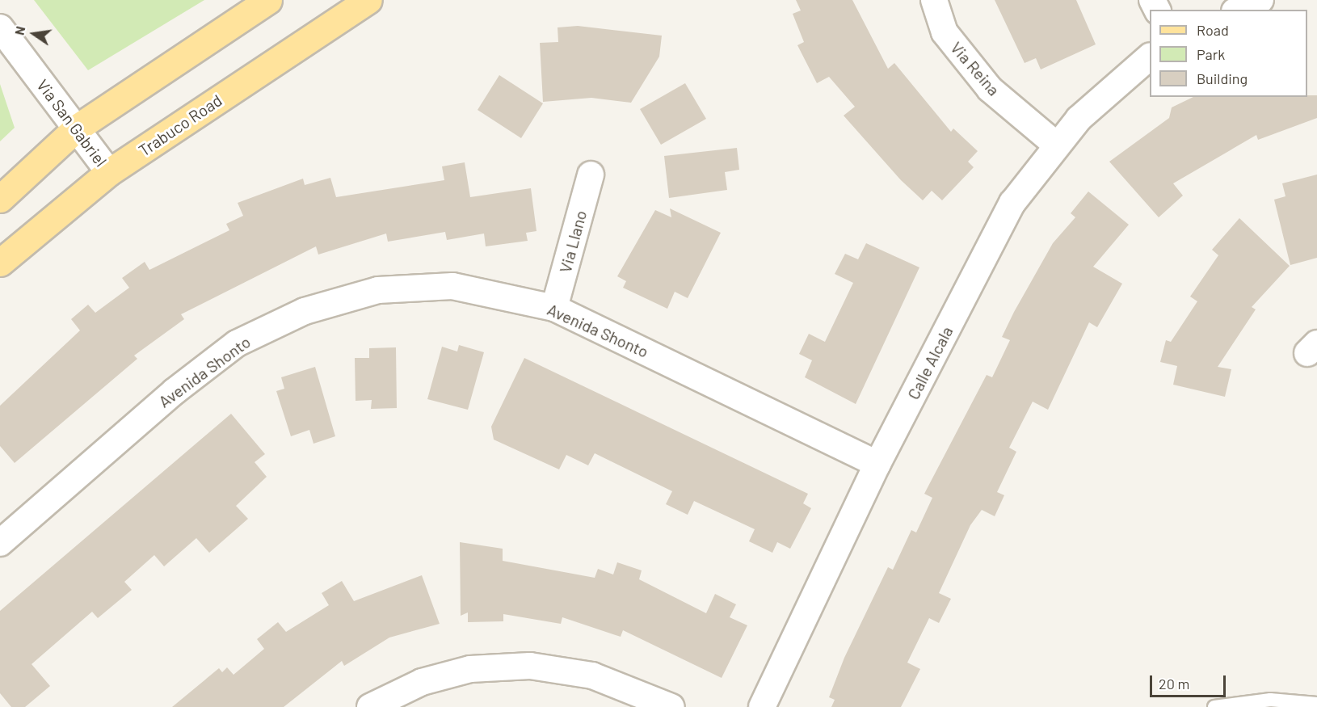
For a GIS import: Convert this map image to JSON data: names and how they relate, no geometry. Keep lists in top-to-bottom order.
{
  "streets": {
    "main road": ["Trabuco Road"],
    "street": [
      "Via Reina",
      "Via San Gabriel",
      "Via Llano",
      "Avenida Shonto",
      "Calle Alcala"
    ]
  },
  "crossings": [
    ["Via Reina", "Calle Alcala"],
    ["Via San Gabriel", "Trabuco Road"],
    ["Via Llano", "Avenida Shonto"],
    ["Avenida Shonto", "Calle Alcala"]
  ],
  "legend": ["Road", "Park", "Building"],
  "scale_bar": "20 m",
  "north": "left"
}
